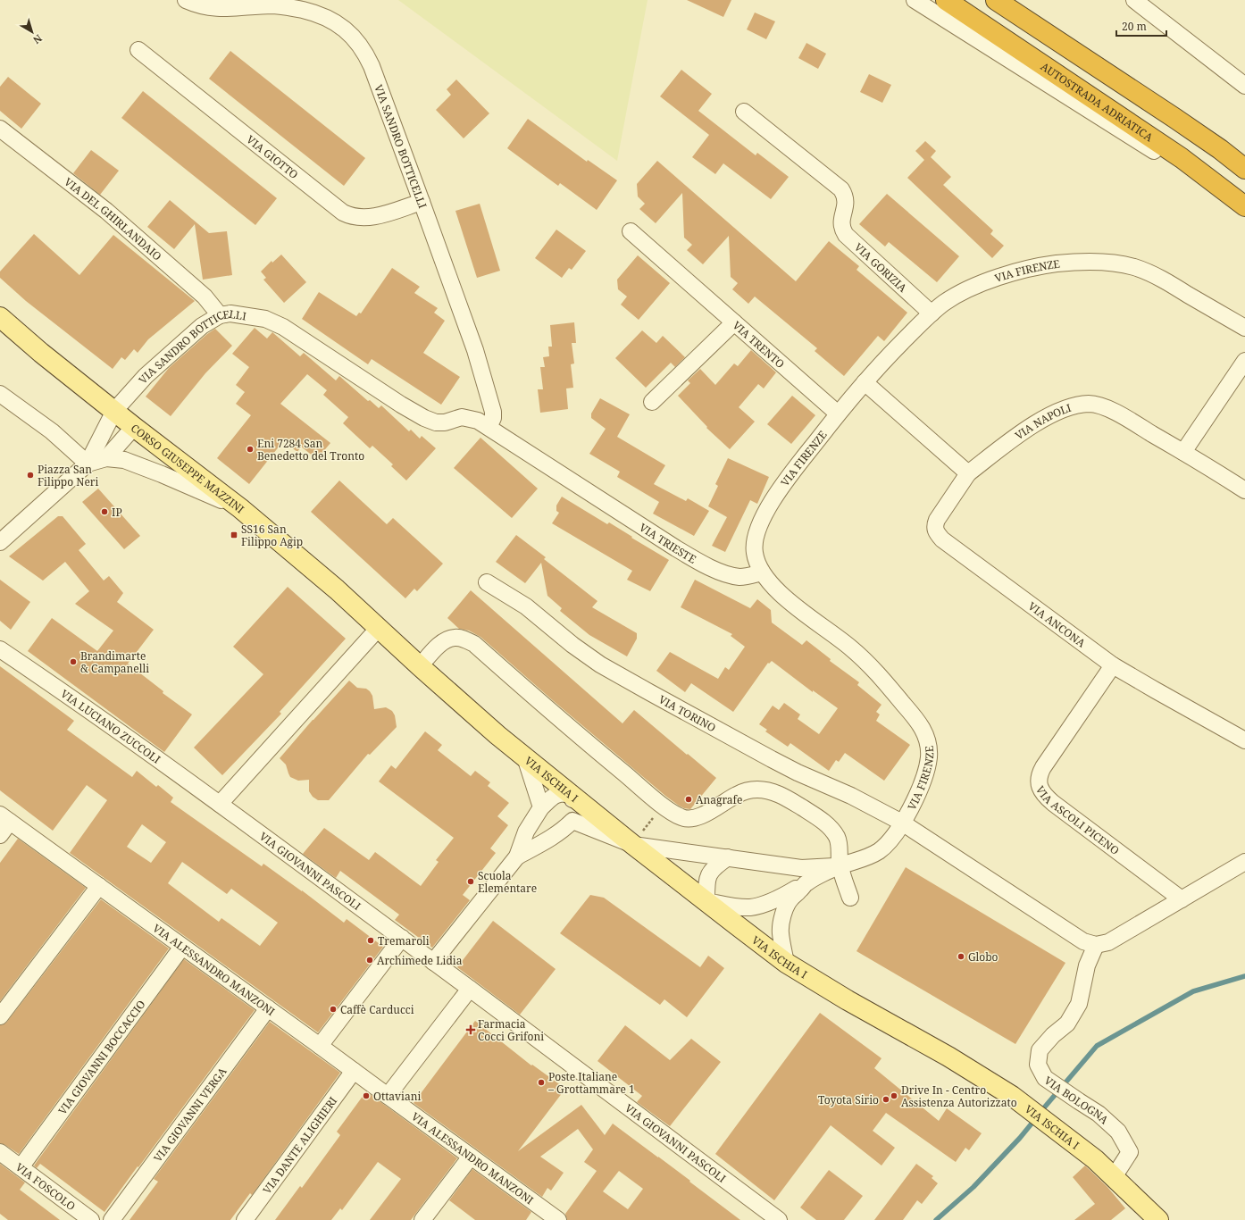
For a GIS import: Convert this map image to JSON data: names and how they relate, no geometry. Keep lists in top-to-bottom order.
{
  "streets": {
    "highway": ["AUTOSTRADA ADRIATICA"],
    "main road": ["CORSO GIUSEPPE MAZZINI", "VIA ISCHIA I"],
    "street": [
      "VIA SANDRO BOTTICELLI",
      "VIA GIOTTO",
      "VIA DEL GHIRLANDAIO",
      "VIA GORIZIA",
      "VIA FIRENZE",
      "VIA TRENTO",
      "VIA NAPOLI",
      "VIA TRIESTE",
      "VIA ANCONA",
      "VIA TORINO",
      "VIA LUCIANO ZUCCOLI",
      "VIA ASCOLI PICENO",
      "VIA GIOVANNI PASCOLI",
      "VIA ALESSANDRO MANZONI",
      "VIA GIOVANNI BOCCACCIO",
      "VIA BOLOGNA",
      "VIA GIOVANNI VERGA",
      "VIA DANTE ALIGHIERI",
      "VIA FOSCOLO"
    ]
  },
  "crossings": [
    ["VIA SANDRO BOTTICELLI", "VIA GIOTTO"],
    ["VIA SANDRO BOTTICELLI", "VIA DEL GHIRLANDAIO"],
    ["VIA SANDRO BOTTICELLI", "CORSO GIUSEPPE MAZZINI"],
    ["VIA SANDRO BOTTICELLI", "VIA TRIESTE"],
    ["VIA GORIZIA", "VIA FIRENZE"],
    ["VIA FIRENZE", "VIA TRENTO"],
    ["VIA FIRENZE", "VIA TRIESTE"],
    ["VIA FIRENZE", "VIA TORINO"],
    ["VIA NAPOLI", "VIA ANCONA"],
    ["CORSO GIUSEPPE MAZZINI", "VIA ISCHIA I"],
    ["VIA ANCONA", "VIA ASCOLI PICENO"],
    ["VIA LUCIANO ZUCCOLI", "VIA GIOVANNI PASCOLI"],
    ["VIA ISCHIA I", "VIA BOLOGNA"],
    ["VIA ALESSANDRO MANZONI", "VIA GIOVANNI BOCCACCIO"],
    ["VIA ALESSANDRO MANZONI", "VIA GIOVANNI VERGA"],
    ["VIA ALESSANDRO MANZONI", "VIA DANTE ALIGHIERI"],
    ["VIA GIOVANNI BOCCACCIO", "VIA FOSCOLO"]
  ],
  "places": {
    "other": [
      "Eni 7284 San Benedetto del Tronto",
      "Piazza San Filippo Neri",
      "IP",
      "Brandimarte & Campanelli",
      "Anagrafe",
      "Scuola Elementare",
      "Tremaroli",
      "Globo",
      "Archimede Lidia",
      "Caffè Carducci",
      "Poste Italiane – Grottammare 1",
      "Ottaviani",
      "Drive In - Centro Assistenza Autorizzato",
      "Toyota Sirio"
    ],
    "transit": ["SS16 San Filippo Agip"],
    "health": ["Farmacia Cocci Grifoni"]
  },
  "scale_bar": "20 m",
  "north": "bottom right"
}
